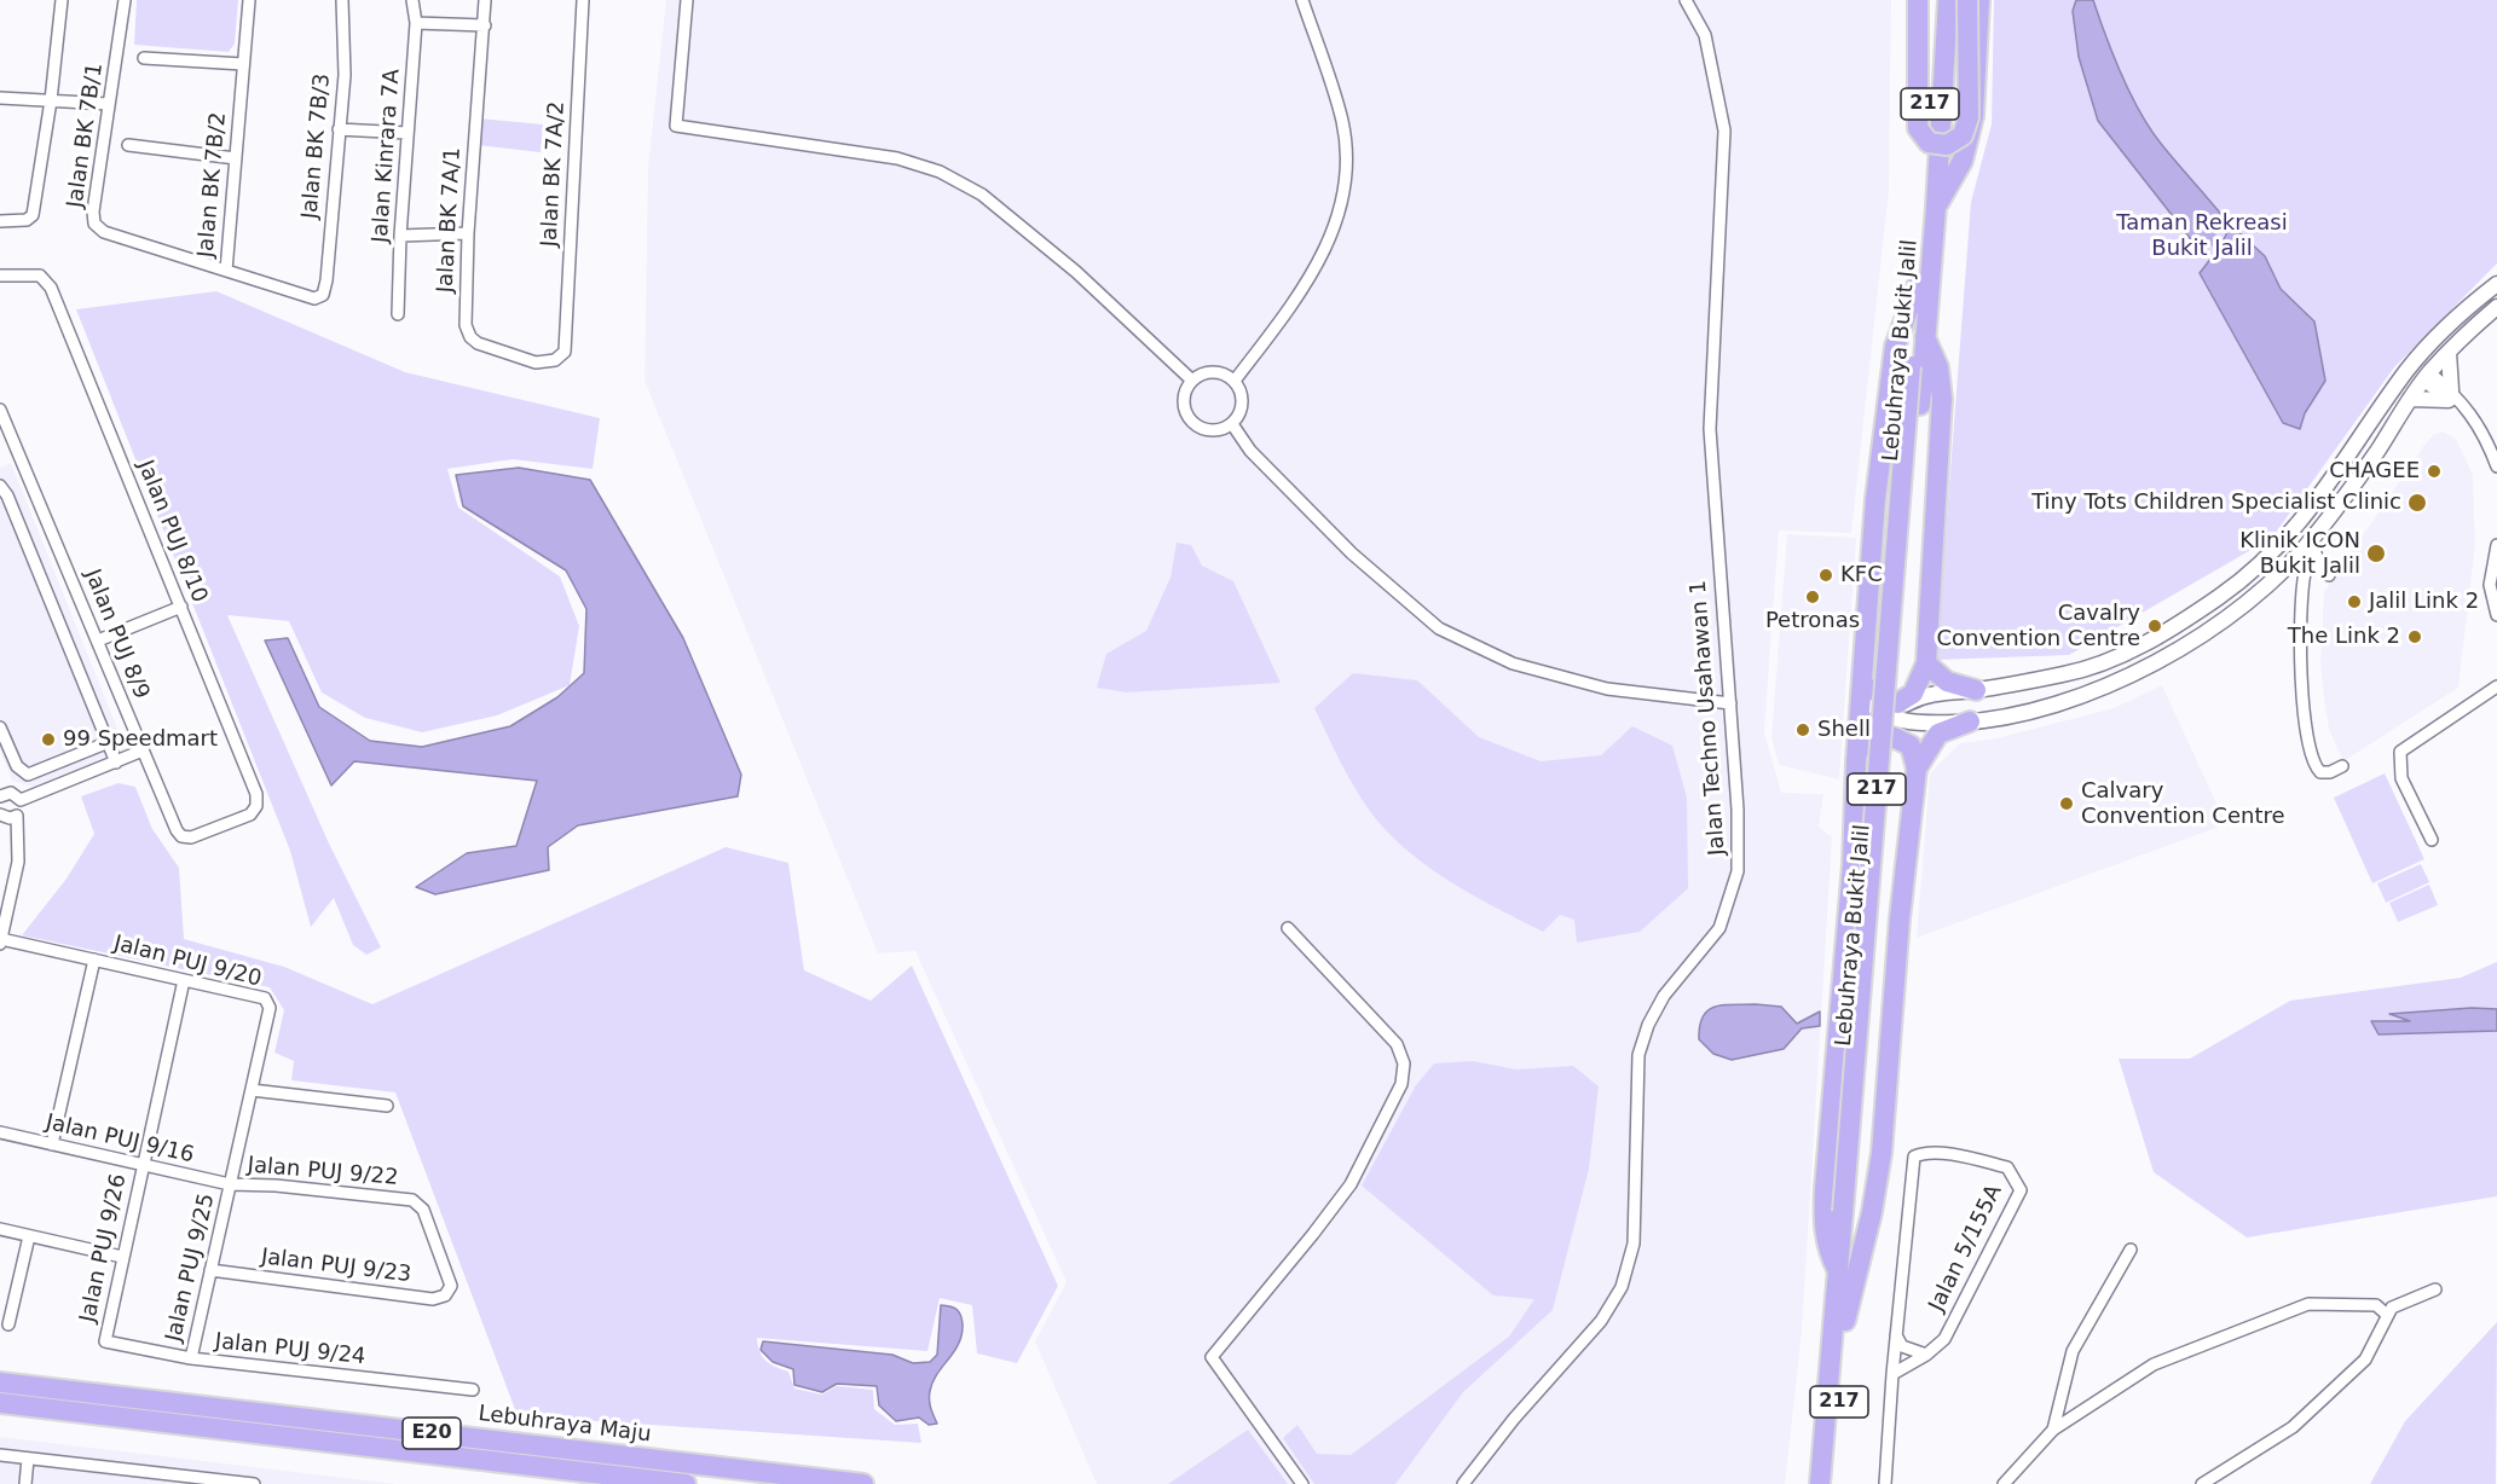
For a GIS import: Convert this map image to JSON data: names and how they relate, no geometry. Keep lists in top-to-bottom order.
{
  "streets": {
    "highway": [
      "217",
      "Lebuhraya Bukit Jalil",
      "Lebuhraya Maju",
      "E20"
    ],
    "street": [
      "Jalan BK 7B/1",
      "Jalan BK 7B/3",
      "Jalan Kinrara 7A",
      "Jalan BK 7A/2",
      "Jalan BK 7B/2",
      "Jalan BK 7A/1",
      "Jalan PUJ 8/10",
      "Jalan PUJ 8/9",
      "Jalan Techno Usahawan 1",
      "Jalan PUJ 9/20",
      "Jalan PUJ 9/16",
      "Jalan PUJ 9/22",
      "Jalan PUJ 9/26",
      "Jalan 5/155A",
      "Jalan PUJ 9/23",
      "Jalan PUJ 9/25",
      "Jalan PUJ 9/24"
    ]
  },
  "crossings": [
    ["Jalan BK 7B/1", "Jalan BK 7B/2"],
    ["Jalan BK 7B/3", "Jalan BK 7B/2"],
    ["Jalan BK 7A/2", "Jalan BK 7A/1"],
    ["Jalan PUJ 8/10", "Jalan PUJ 8/9"],
    ["Jalan PUJ 9/20", "Jalan PUJ 9/16"],
    ["Jalan PUJ 9/20", "Jalan PUJ 9/22"],
    ["Jalan PUJ 9/20", "Jalan PUJ 9/26"],
    ["Jalan PUJ 9/20", "Jalan PUJ 9/25"],
    ["Jalan PUJ 9/16", "Jalan PUJ 9/22"],
    ["Jalan PUJ 9/16", "Jalan PUJ 9/26"],
    ["Jalan PUJ 9/16", "Jalan PUJ 9/25"],
    ["Jalan PUJ 9/22", "Jalan PUJ 9/23"],
    ["Jalan PUJ 9/22", "Jalan PUJ 9/25"],
    ["Jalan PUJ 9/26", "Jalan PUJ 9/24"],
    ["Jalan PUJ 9/23", "Jalan PUJ 9/25"],
    ["Jalan PUJ 9/25", "Jalan PUJ 9/24"]
  ],
  "parks": ["Taman Rekreasi Bukit Jalil"],
  "places": [
    "CHAGEE",
    "Tiny Tots Children Specialist Clinic",
    "Klinik ICON Bukit Jalil",
    "KFC",
    "Petronas",
    "Jalil Link 2",
    "Cavalry Convention Centre",
    "The Link 2",
    "Shell",
    "99 Speedmart",
    "Calvary Convention Centre"
  ]
}
